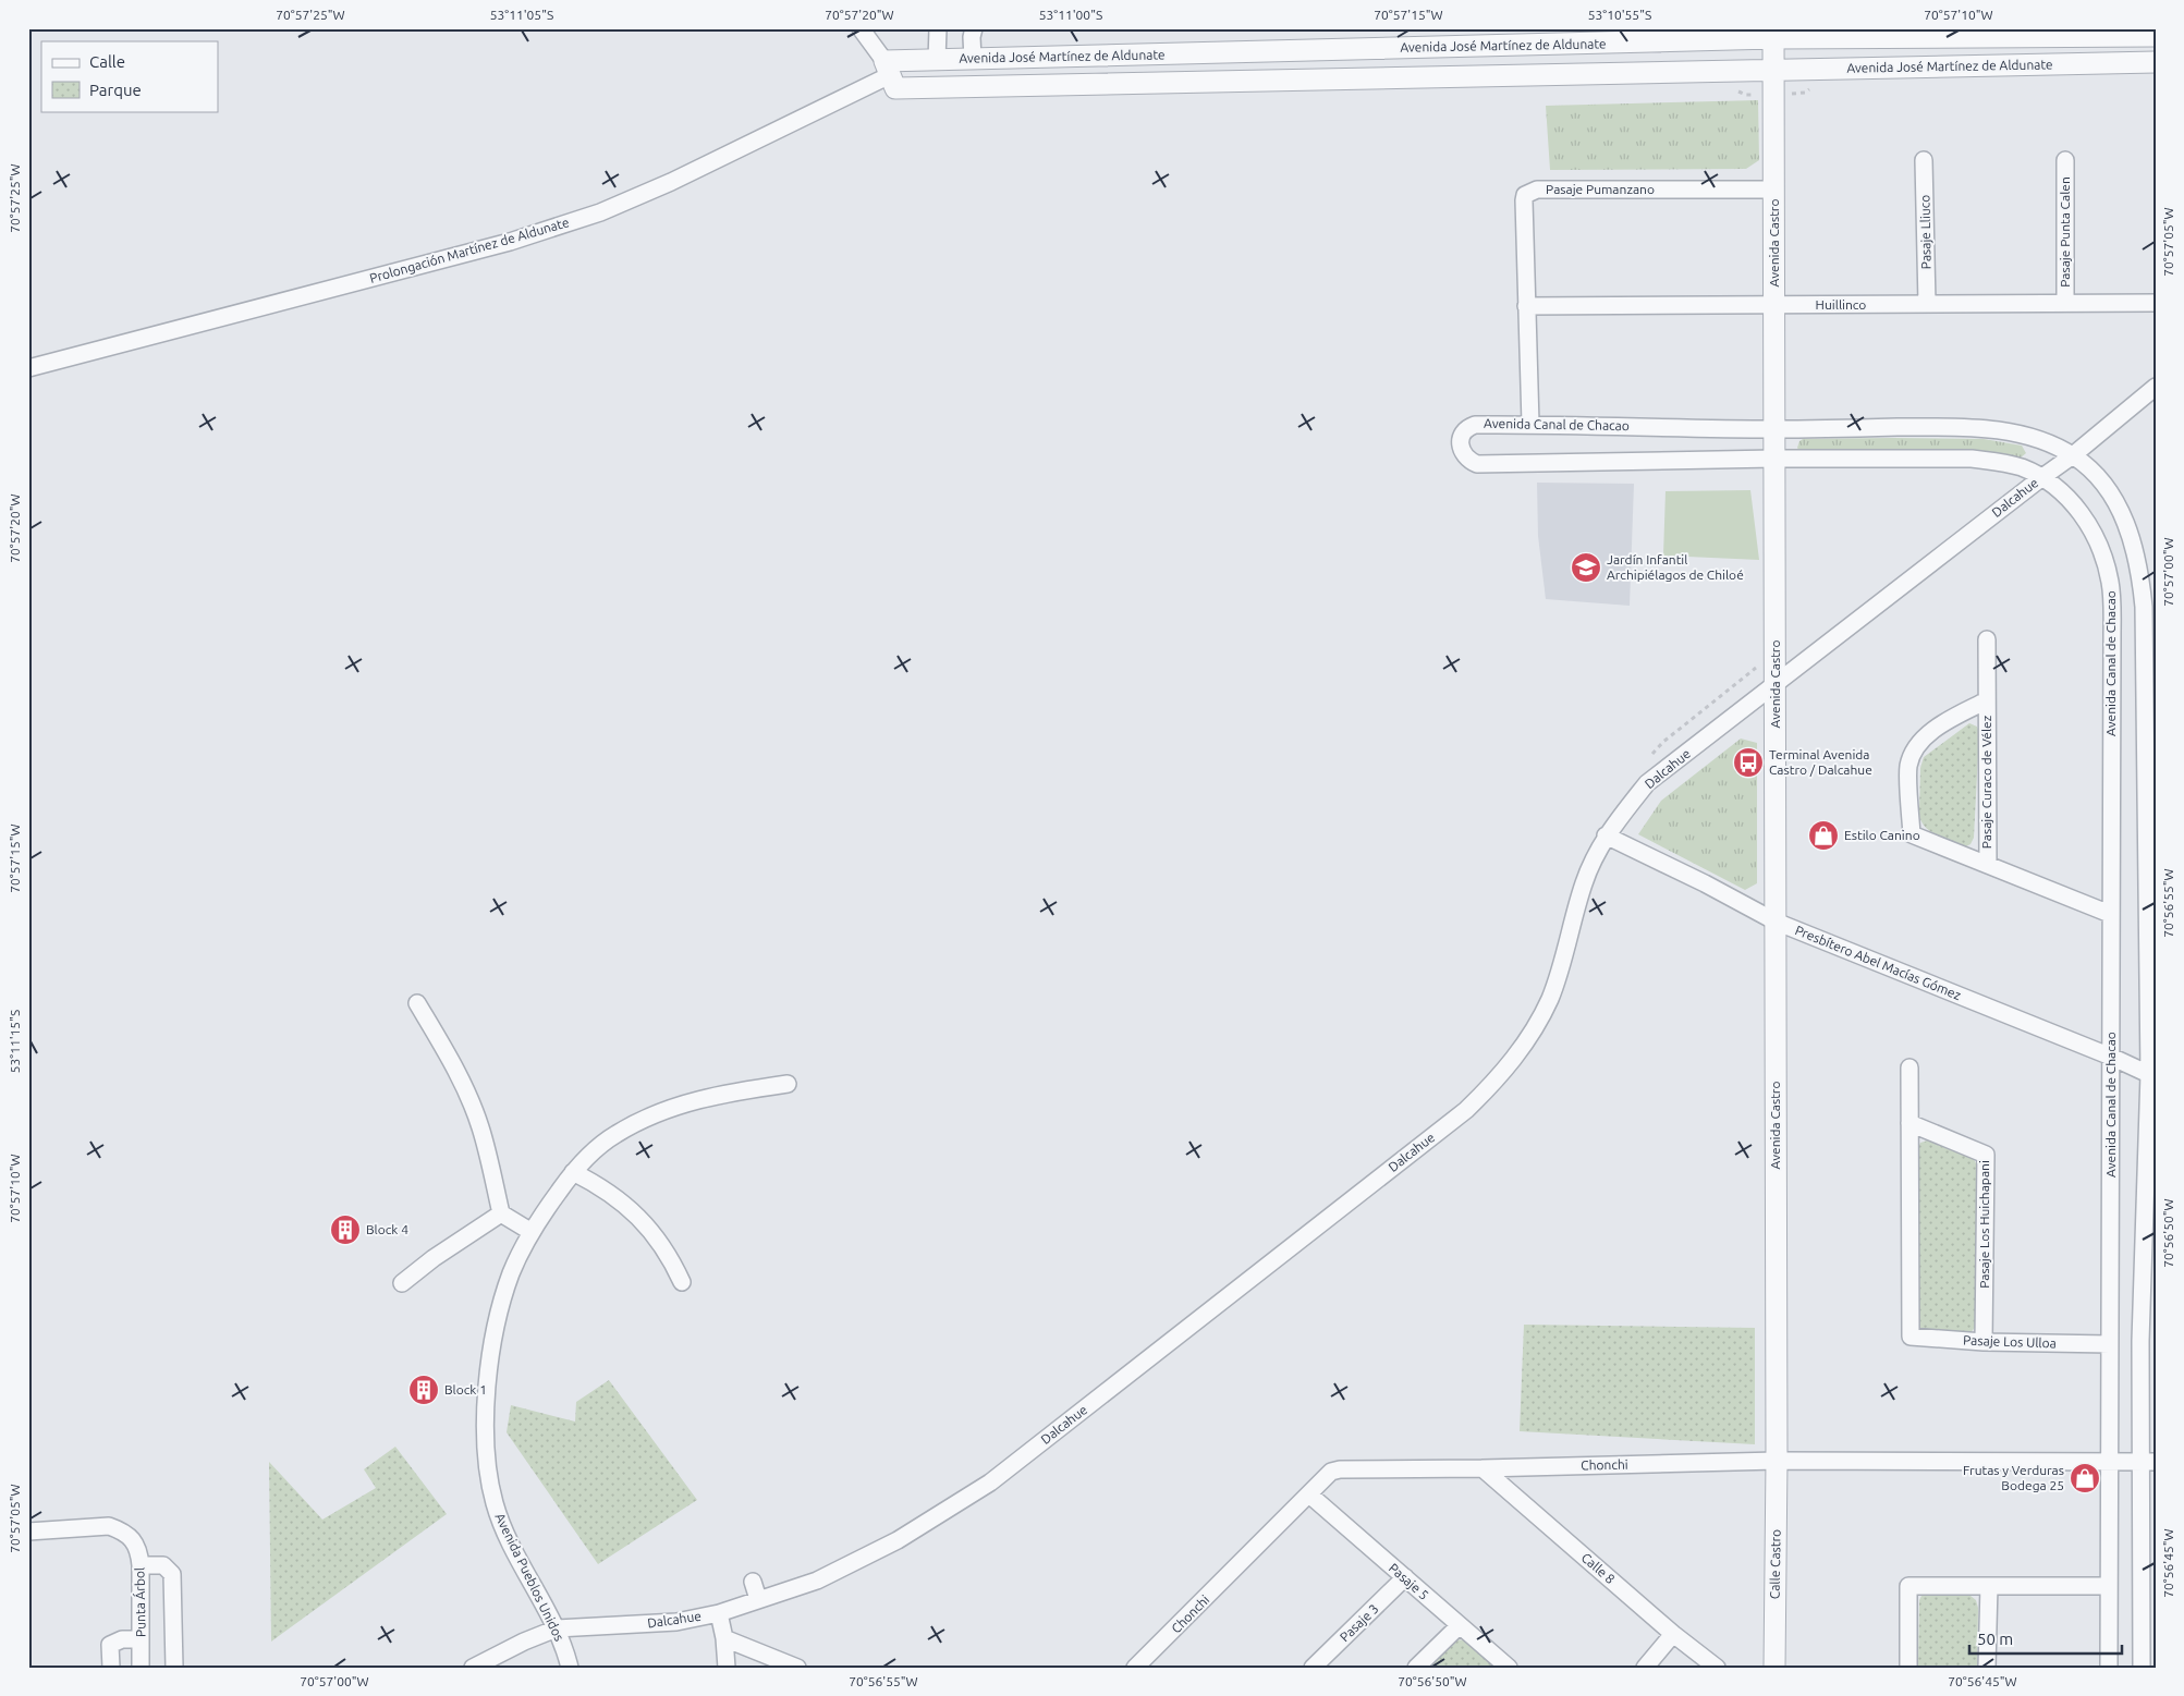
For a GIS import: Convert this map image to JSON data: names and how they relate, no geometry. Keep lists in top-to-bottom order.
{
  "streets": {
    "street": [
      "Avenida José Martínez de Aldunate",
      "Pasaje Pumanzano",
      "Pasaje Lliuco",
      "Pasaje Punta Calen",
      "Avenida Castro",
      "Prolongación Martínez de Aldunate",
      "Huillinco",
      "Avenida Canal de Chacao",
      "Dalcahue",
      "Pasaje Curaco de Vélez",
      "Presbítero Abel Macías Gómez",
      "Pasaje Los Huichapani",
      "Pasaje Los Ulloa",
      "Chonchi",
      "Calle Castro",
      "Calle 8",
      "Avenida Pueblos Unidos",
      "Pasaje 5",
      "Punta Árbol",
      "Pasaje 3"
    ]
  },
  "crossings": [
    ["Avenida José Martínez de Aldunate", "Avenida Castro"],
    ["Avenida José Martínez de Aldunate", "Prolongación Martínez de Aldunate"],
    ["Pasaje Pumanzano", "Avenida Castro"],
    ["Pasaje Pumanzano", "Huillinco"],
    ["Pasaje Pumanzano", "Avenida Canal de Chacao"],
    ["Pasaje Lliuco", "Huillinco"],
    ["Pasaje Punta Calen", "Huillinco"],
    ["Avenida Castro", "Huillinco"],
    ["Avenida Castro", "Avenida Canal de Chacao"],
    ["Avenida Castro", "Dalcahue"],
    ["Avenida Castro", "Presbítero Abel Macías Gómez"],
    ["Avenida Castro", "Chonchi"],
    ["Avenida Castro", "Calle Castro"],
    ["Avenida Canal de Chacao", "Dalcahue"],
    ["Avenida Canal de Chacao", "Pasaje Curaco de Vélez"],
    ["Avenida Canal de Chacao", "Presbítero Abel Macías Gómez"],
    ["Avenida Canal de Chacao", "Pasaje Los Ulloa"],
    ["Avenida Canal de Chacao", "Chonchi"],
    ["Dalcahue", "Presbítero Abel Macías Gómez"],
    ["Dalcahue", "Avenida Pueblos Unidos"],
    ["Pasaje Los Huichapani", "Pasaje Los Ulloa"],
    ["Chonchi", "Calle Castro"],
    ["Chonchi", "Calle 8"],
    ["Chonchi", "Pasaje 5"],
    ["Pasaje 5", "Pasaje 3"]
  ],
  "places": {
    "school or university": ["Jardín Infantil Archipiélagos de Chiloé"],
    "bus stop": ["Terminal Avenida Castro / Dalcahue"],
    "shop": ["Estilo Canino", "Frutas y Verduras Bodega 25"],
    "building": ["Block 4", "Block 1"]
  },
  "legend": ["Calle", "Parque"],
  "scale_bar": "50 m",
  "coordinates": [
    "70°57'25\"W",
    "53°11'05\"S",
    "70°57'20\"W",
    "53°11'00\"S",
    "70°57'15\"W",
    "53°10'55\"S",
    "70°57'10\"W",
    "70°57'05\"W",
    "70°57'00\"W",
    "70°56'55\"W",
    "53°11'15\"S",
    "70°56'50\"W",
    "70°56'45\"W"
  ]
}
